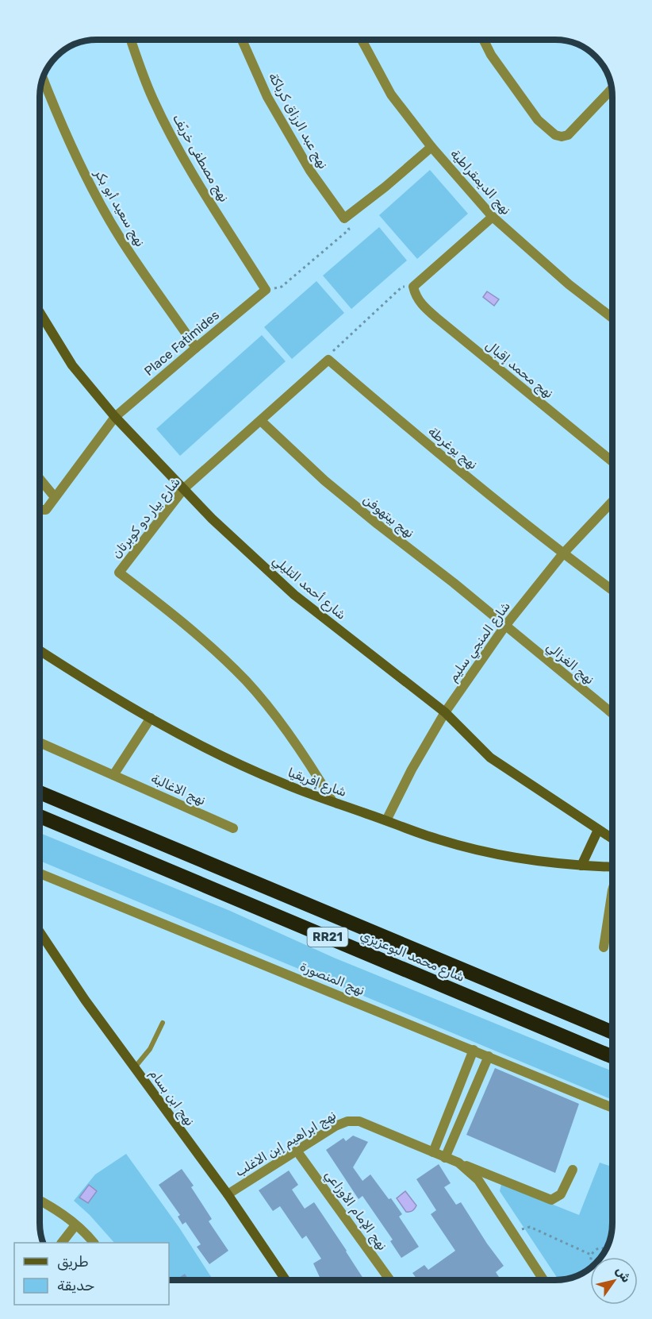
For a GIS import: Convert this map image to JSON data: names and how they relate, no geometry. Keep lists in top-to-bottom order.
{
  "streets": {
    "highway": ["RR21", "شارع محمد البوعزيزي"],
    "street": [
      "نهج عبد الرزاق كرباكة",
      "نهج مصطفى خريّف",
      "نهج الديمقراطية",
      "نهج سعيد أبو بكر",
      "Place Fatimides",
      "نهج محمد إقبال",
      "نهج يوغرطة",
      "نهج بيتهوفن",
      "شارع بيار دو كوبرتان",
      "شارع أحمد التليلي",
      "شارع المنجي سليم",
      "نهج الغزالي",
      "شارع إفريقيا",
      "نهج الاغالبة",
      "نهج المنصورة",
      "نهج ابن بسام",
      "نهج ابراهيم إبن الاغلب",
      "نهج الإمام الأوزاعي"
    ]
  },
  "crossings": [
    ["نهج مصطفى خريّف", "Place Fatimides"],
    ["نهج سعيد أبو بكر", "Place Fatimides"],
    ["Place Fatimides", "شارع أحمد التليلي"],
    ["نهج يوغرطة", "شارع بيار دو كوبرتان"],
    ["نهج يوغرطة", "شارع المنجي سليم"],
    ["نهج بيتهوفن", "شارع بيار دو كوبرتان"],
    ["نهج بيتهوفن", "شارع المنجي سليم"],
    ["نهج بيتهوفن", "نهج الغزالي"],
    ["شارع بيار دو كوبرتان", "شارع أحمد التليلي"],
    ["شارع بيار دو كوبرتان", "شارع إفريقيا"],
    ["شارع أحمد التليلي", "شارع المنجي سليم"],
    ["شارع المنجي سليم", "نهج الغزالي"],
    ["شارع المنجي سليم", "شارع إفريقيا"],
    ["نهج ابن بسام", "نهج ابراهيم إبن الاغلب"],
    ["نهج ابراهيم إبن الاغلب", "نهج الإمام الأوزاعي"]
  ],
  "legend": ["طريق", "حديقة"],
  "north": "top right"
}
